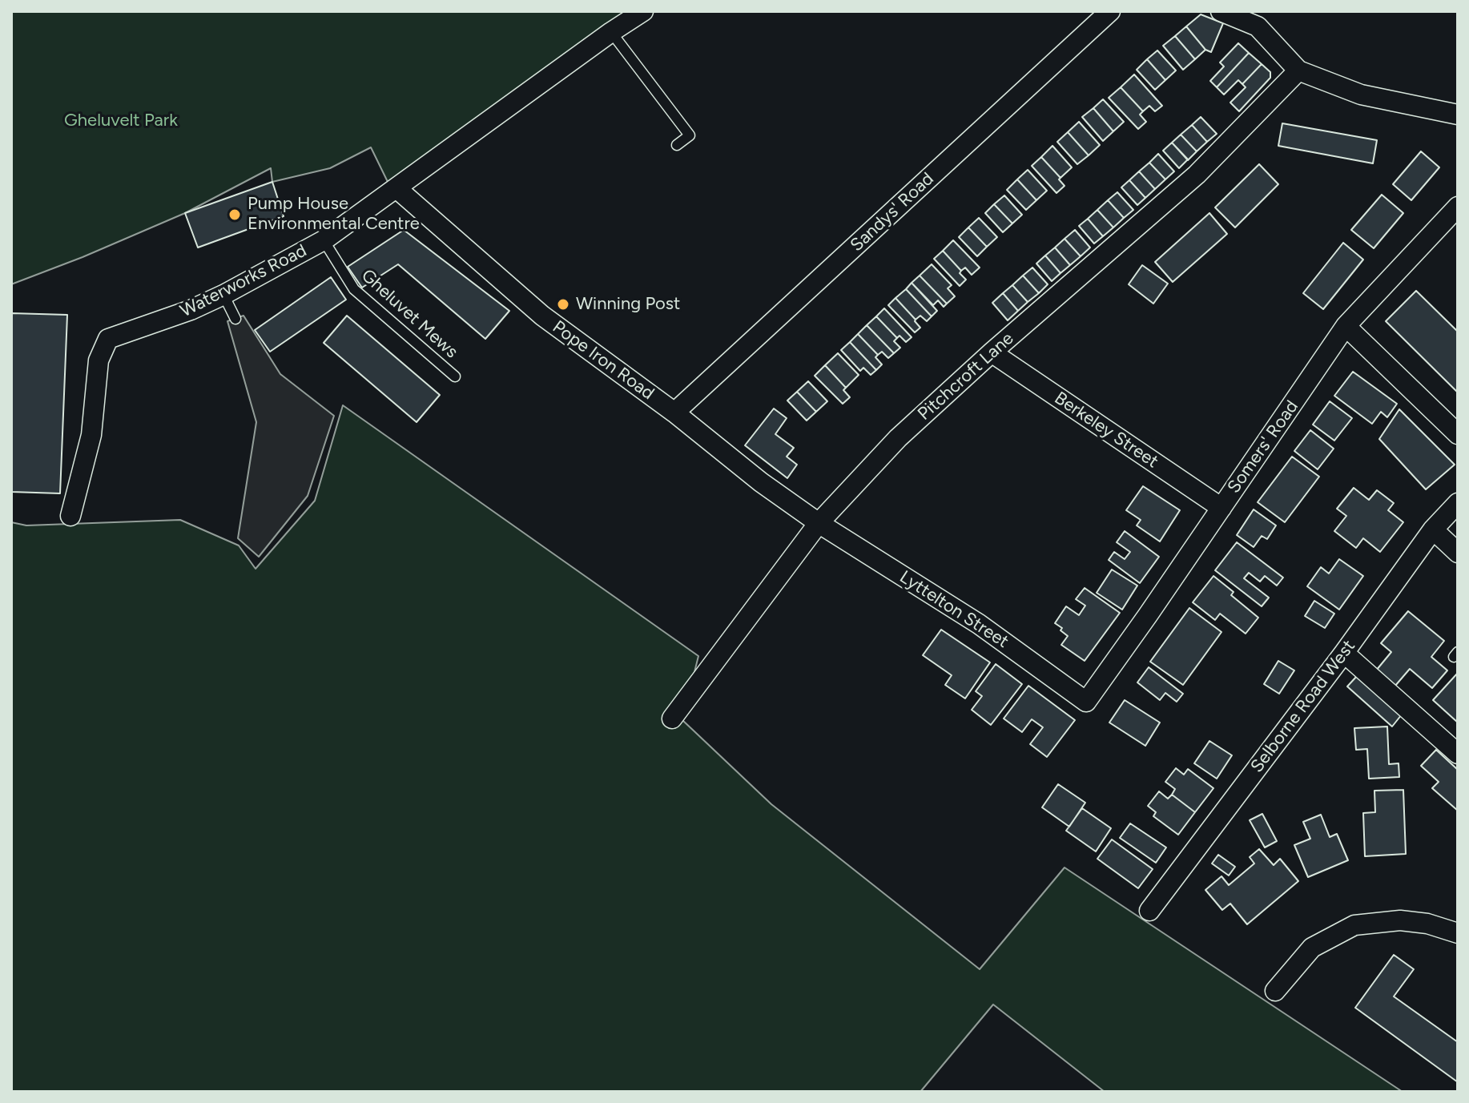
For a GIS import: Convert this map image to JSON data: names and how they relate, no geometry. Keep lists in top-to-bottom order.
{
  "streets": {
    "street": [
      "Sandys' Road",
      "Waterworks Road",
      "Pope Iron Road",
      "Pitchcroft Lane",
      "Berkeley Street",
      "Somers' Road",
      "Lyttelton Street",
      "Selborne Road West"
    ],
    "lane": ["Gheluvet Mews"]
  },
  "crossings": [
    ["Sandys' Road", "Pope Iron Road"],
    ["Waterworks Road", "Gheluvet Mews"],
    ["Waterworks Road", "Pope Iron Road"],
    ["Pope Iron Road", "Pitchcroft Lane"],
    ["Pope Iron Road", "Lyttelton Street"],
    ["Pitchcroft Lane", "Berkeley Street"],
    ["Pitchcroft Lane", "Lyttelton Street"],
    ["Berkeley Street", "Somers' Road"],
    ["Somers' Road", "Lyttelton Street"]
  ],
  "parks": ["Gheluvelt Park"],
  "places": ["Pump House Environmental Centre", "Winning Post"]
}
